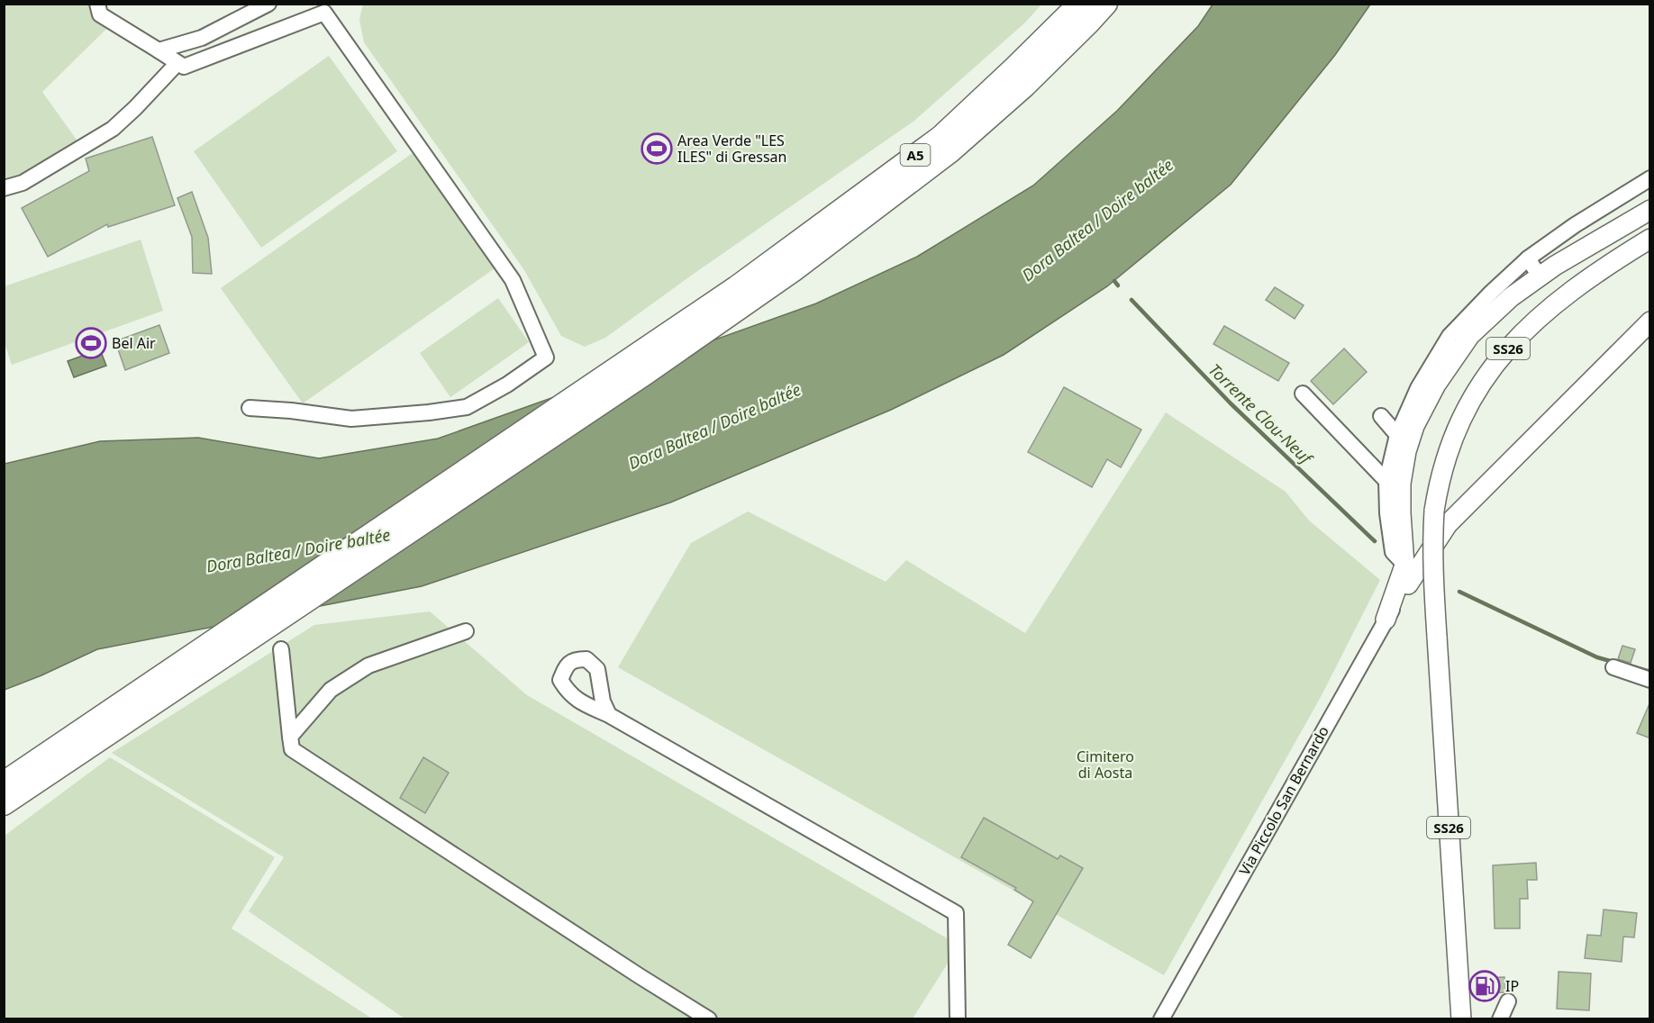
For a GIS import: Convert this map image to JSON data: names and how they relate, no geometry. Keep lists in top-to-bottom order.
{
  "streets": {
    "highway": ["A5"],
    "main road": ["SS26"],
    "street": ["Via Piccolo San Bernardo"]
  },
  "water": ["Dora Baltea / Doire baltée", "Torrente Clou-Neuf"],
  "parks": ["Cimitero di Aosta"],
  "places": {
    "sports": ["Area Verde \"LES ILES\" di Gressan", "Bel Air"],
    "fuel station": ["IP"]
  }
}
